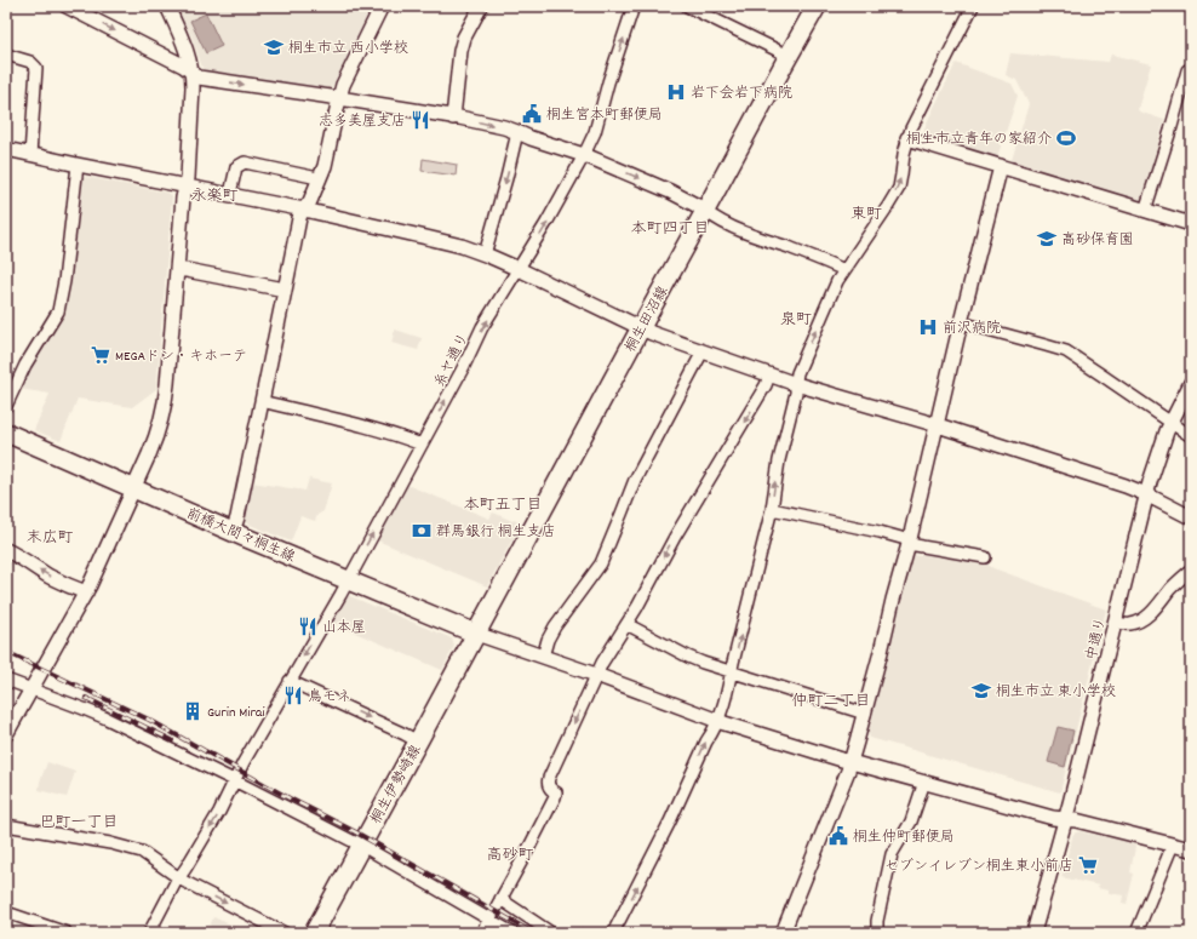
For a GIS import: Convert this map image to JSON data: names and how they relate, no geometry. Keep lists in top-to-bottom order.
{
  "streets": {
    "main road": ["桐生田沼線", "前橋大間々桐生線", "桐生伊勢崎線"],
    "street": ["糸ヤ通り", "中通り"]
  },
  "crossings": [
    ["桐生田沼線", "前橋大間々桐生線"],
    ["桐生田沼線", "桐生伊勢崎線"],
    ["糸ヤ通り", "前橋大間々桐生線"],
    ["前橋大間々桐生線", "桐生伊勢崎線"]
  ],
  "districts": [
    "永楽町",
    "東町",
    "本町四丁目",
    "泉町",
    "本町五丁目",
    "末広町",
    "仲町二丁目",
    "巴町一丁目",
    "高砂町"
  ],
  "places": {
    "school or university": ["桐生市立 西小学校", "高砂保育園", "桐生市立 東小学校"],
    "hospital": ["岩下会岩下病院", "前沢病院"],
    "public building": ["桐生宮本町郵便局", "桐生仲町郵便局"],
    "restaurant": ["志多美屋支店", "山本屋", "鳥モネ"],
    "sports": ["桐生市立青年の家紹介"],
    "supermarket": ["MEGAドン・キホーテ", "セブンイレブン桐生東小前店"],
    "bank": ["群馬銀行 桐生支店"],
    "building": ["Gurin Mirai"]
  }
}
